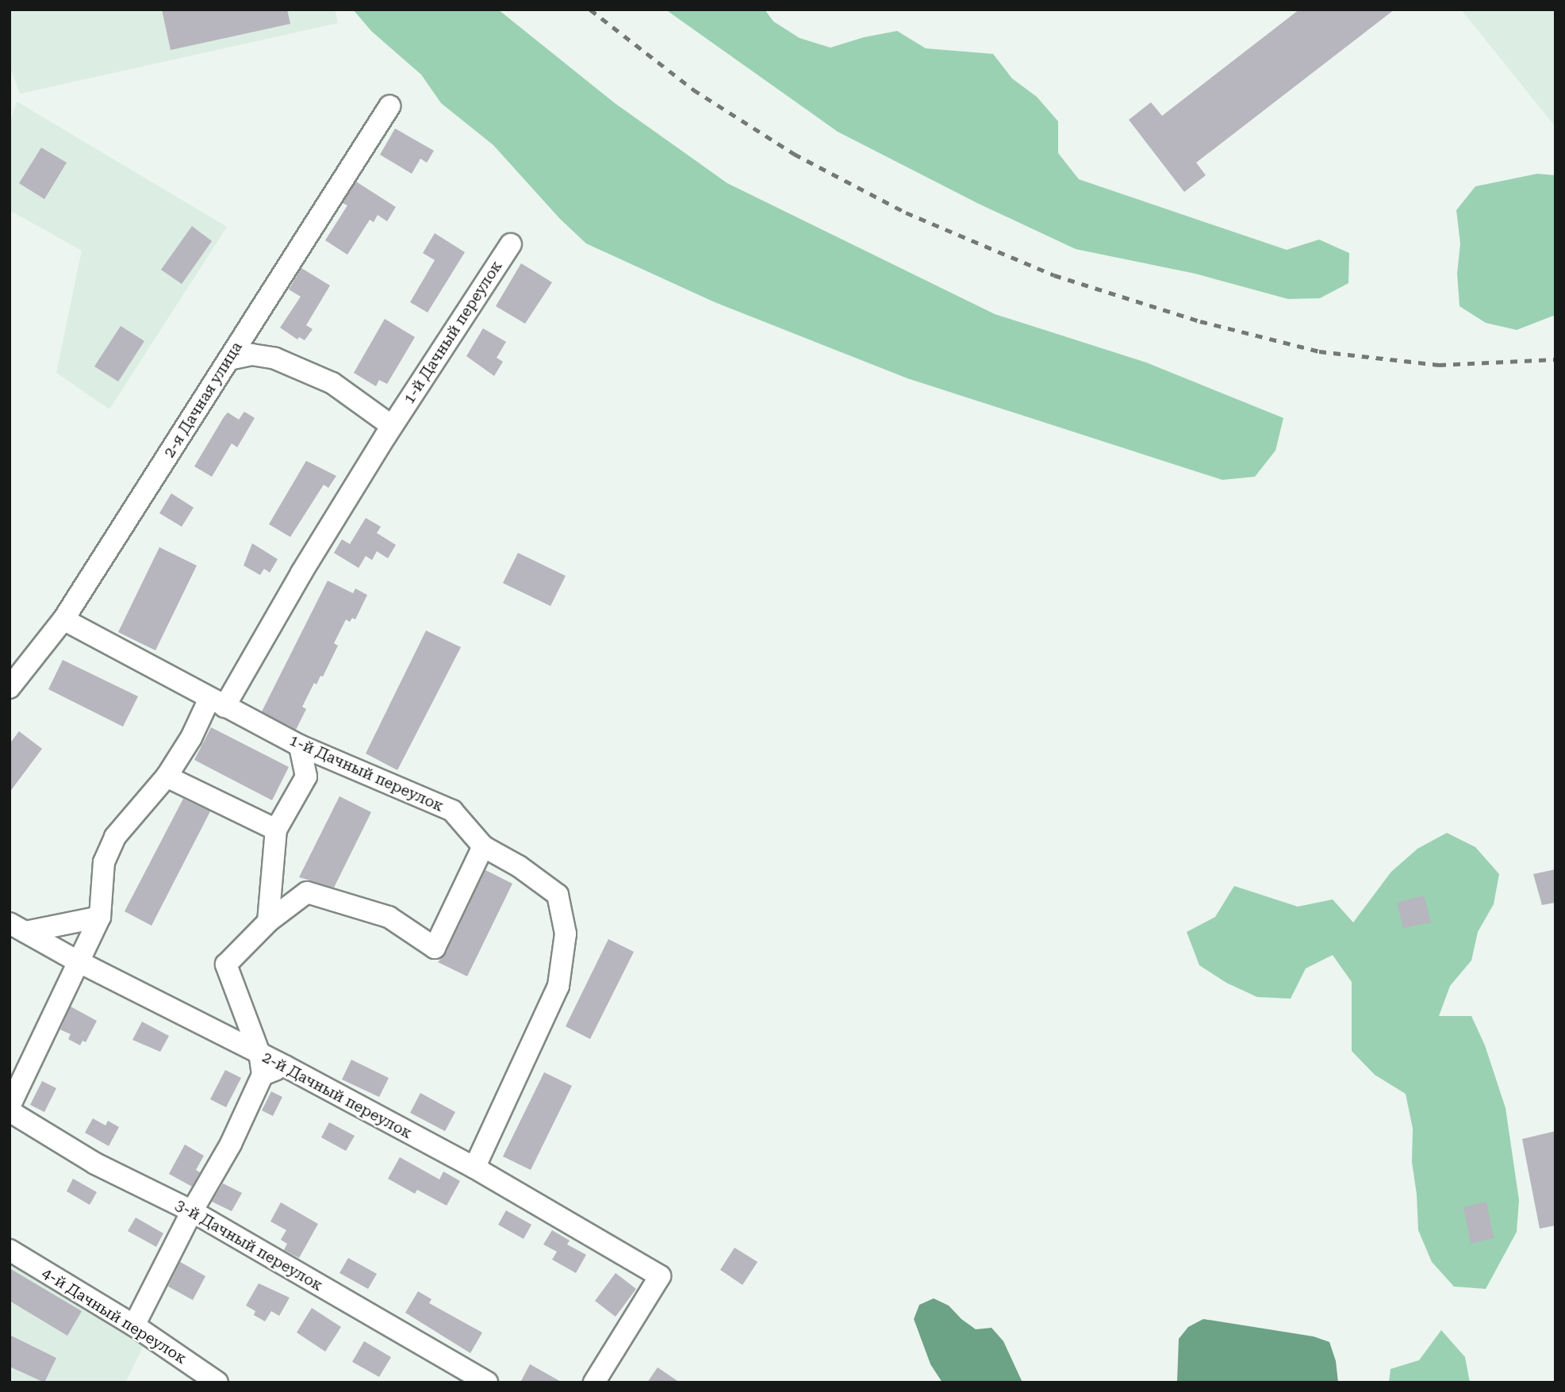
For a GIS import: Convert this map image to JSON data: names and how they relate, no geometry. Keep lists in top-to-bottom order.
{
  "streets": {
    "street": [
      "1-й Дачный переулок",
      "2-я Дачная улица",
      "2-й Дачный переулок",
      "3-й Дачный переулок",
      "4-й Дачный переулок"
    ]
  },
  "crossings": [
    ["1-й Дачный переулок", "2-я Дачная улица"],
    ["1-й Дачный переулок", "2-й Дачный переулок"]
  ]
}
